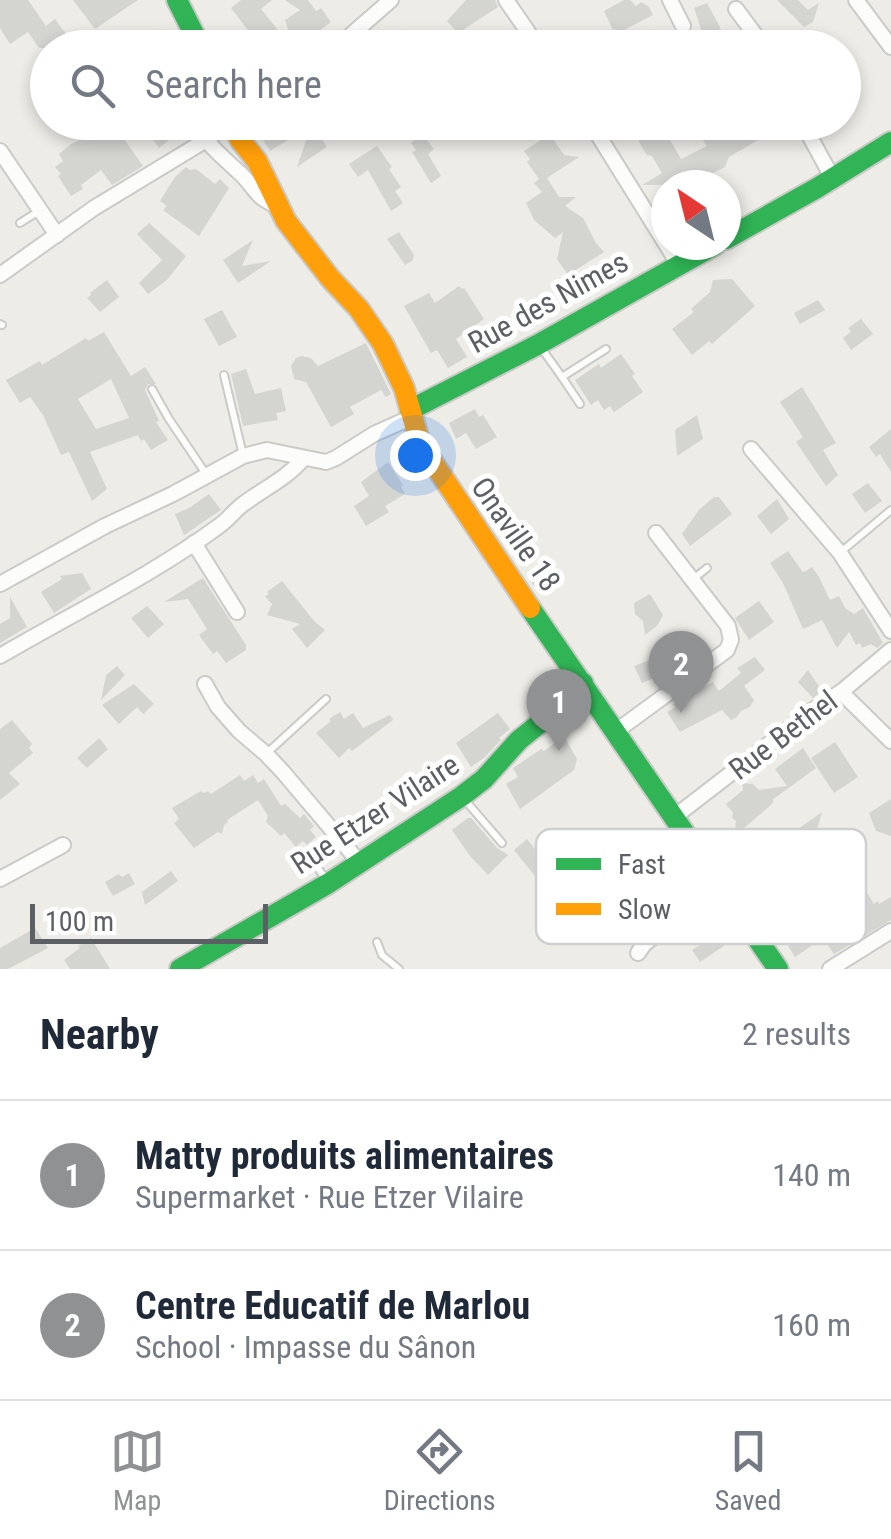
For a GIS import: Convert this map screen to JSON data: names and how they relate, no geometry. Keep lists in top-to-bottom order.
{
  "streets": {
    "street": [
      "Rue des Nimes",
      "Onaville 18",
      "Rue Bethel",
      "Rue Etzer Vilaire"
    ]
  },
  "crossings": [
    ["Rue des Nimes", "Onaville 18"],
    ["Onaville 18", "Rue Bethel"],
    ["Onaville 18", "Rue Etzer Vilaire"]
  ],
  "legend": ["Fast", "Slow"],
  "scale_bar": "100 m",
  "north": "top left",
  "page": {
    "search": "Search here",
    "pins": ["2", "1"],
    "scale": "100 m",
    "heading": ["Nearby", "2 results"],
    "list": [
      {
        "mark": "1",
        "name": "Matty produits alimentaires",
        "note": "Supermarket · Rue Etzer Vilaire",
        "value": "140 m"
      },
      {
        "mark": "2",
        "name": "Centre Educatif de Marlou",
        "note": "School · Impasse du Sânon",
        "value": "160 m"
      }
    ],
    "nav": ["Map", "Directions", "Saved"]
  }
}
